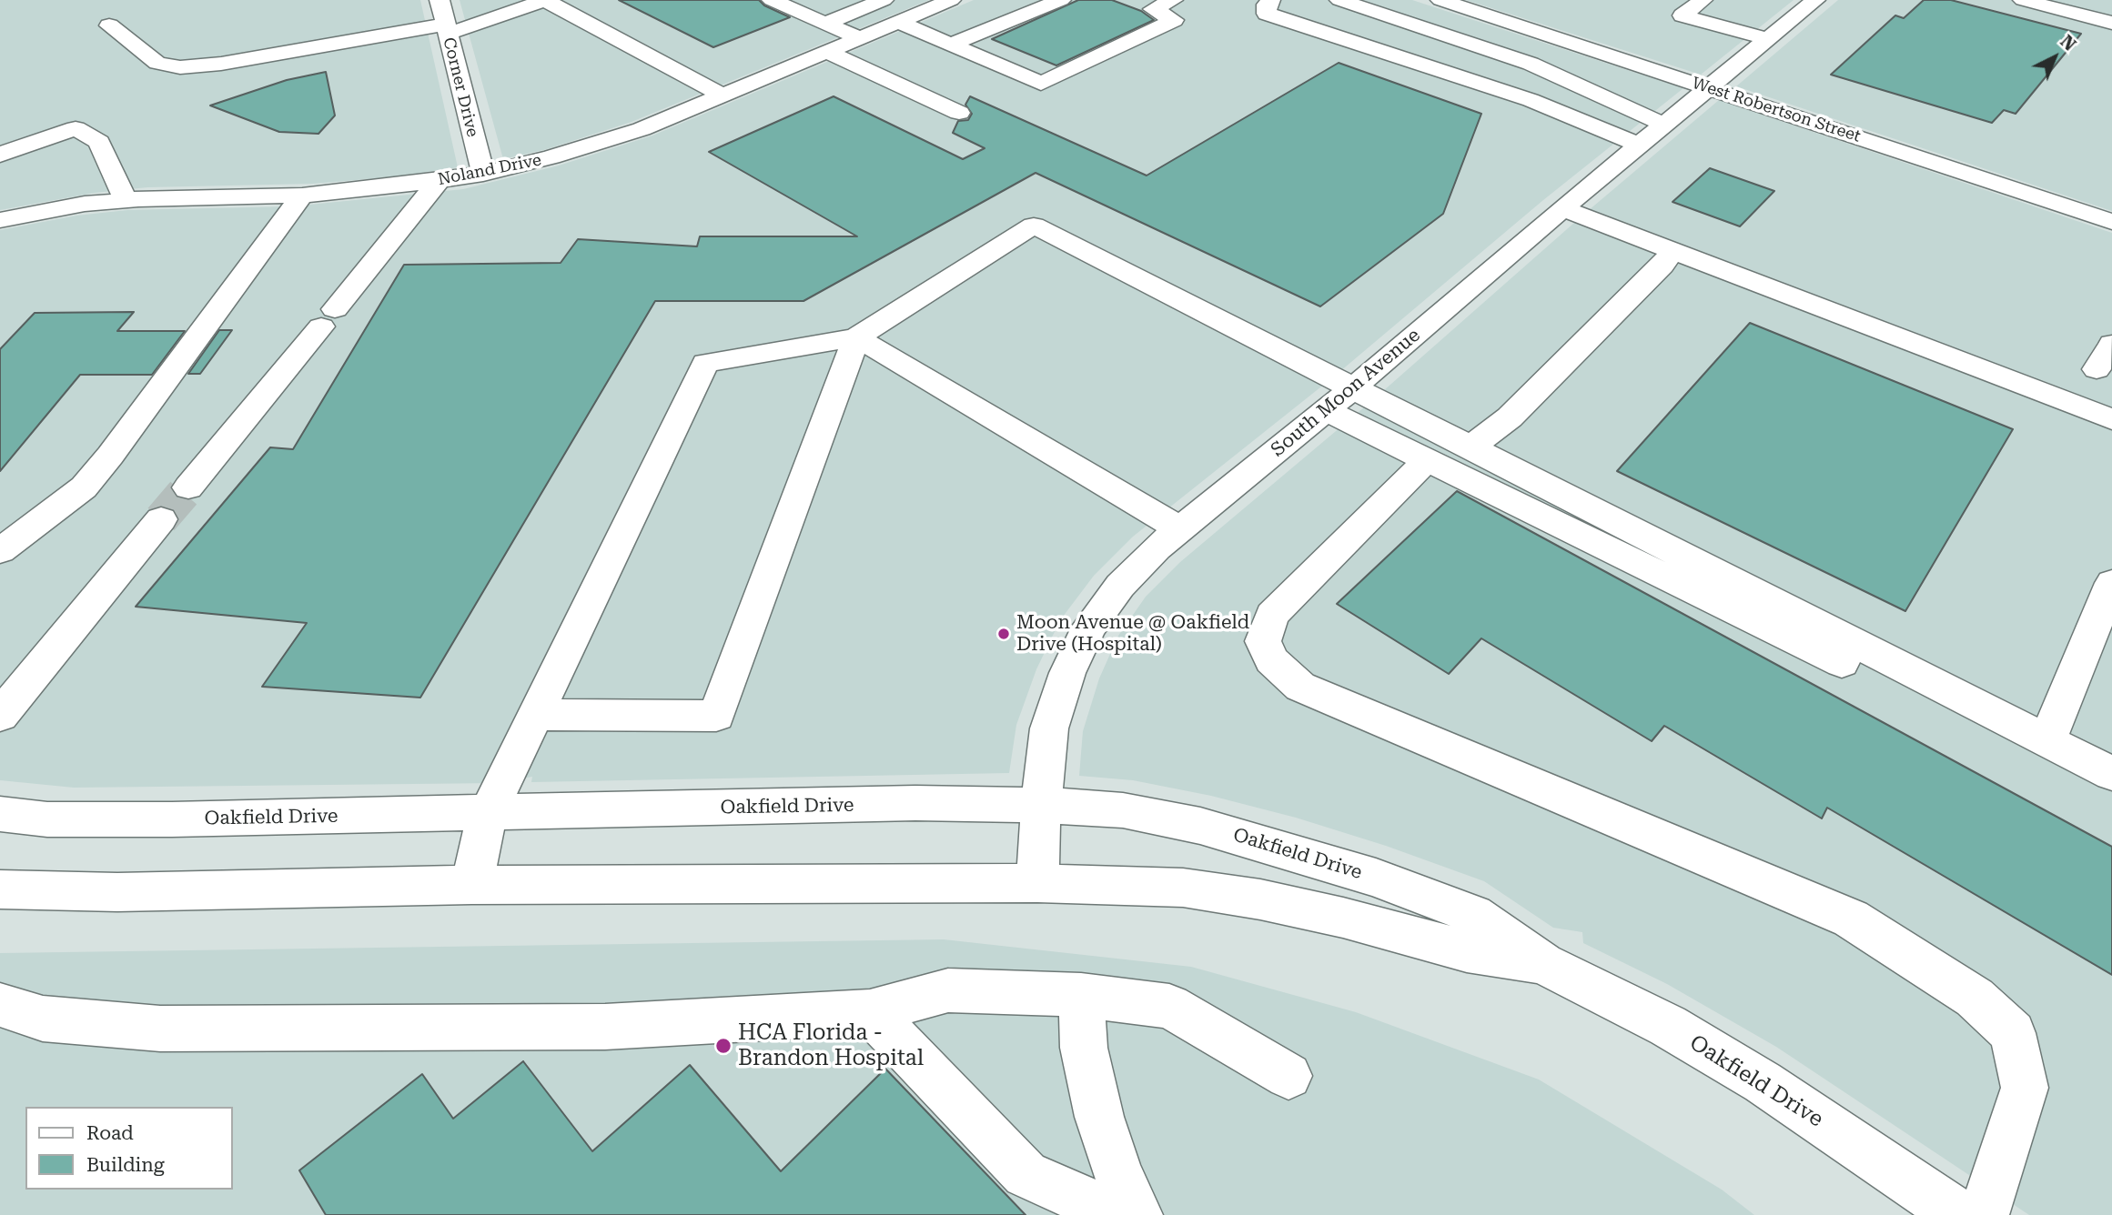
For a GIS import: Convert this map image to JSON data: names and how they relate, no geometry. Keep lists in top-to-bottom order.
{
  "streets": {
    "street": [
      "Corner Drive",
      "West Robertson Street",
      "Noland Drive",
      "South Moon Avenue",
      "Oakfield Drive"
    ]
  },
  "crossings": [
    ["Corner Drive", "Noland Drive"],
    ["West Robertson Street", "South Moon Avenue"],
    ["South Moon Avenue", "Oakfield Drive"]
  ],
  "places": ["Moon Avenue @ Oakfield Drive (Hospital)", "HCA Florida - Brandon Hospital"],
  "legend": ["Road", "Building"],
  "north": "top right"
}
